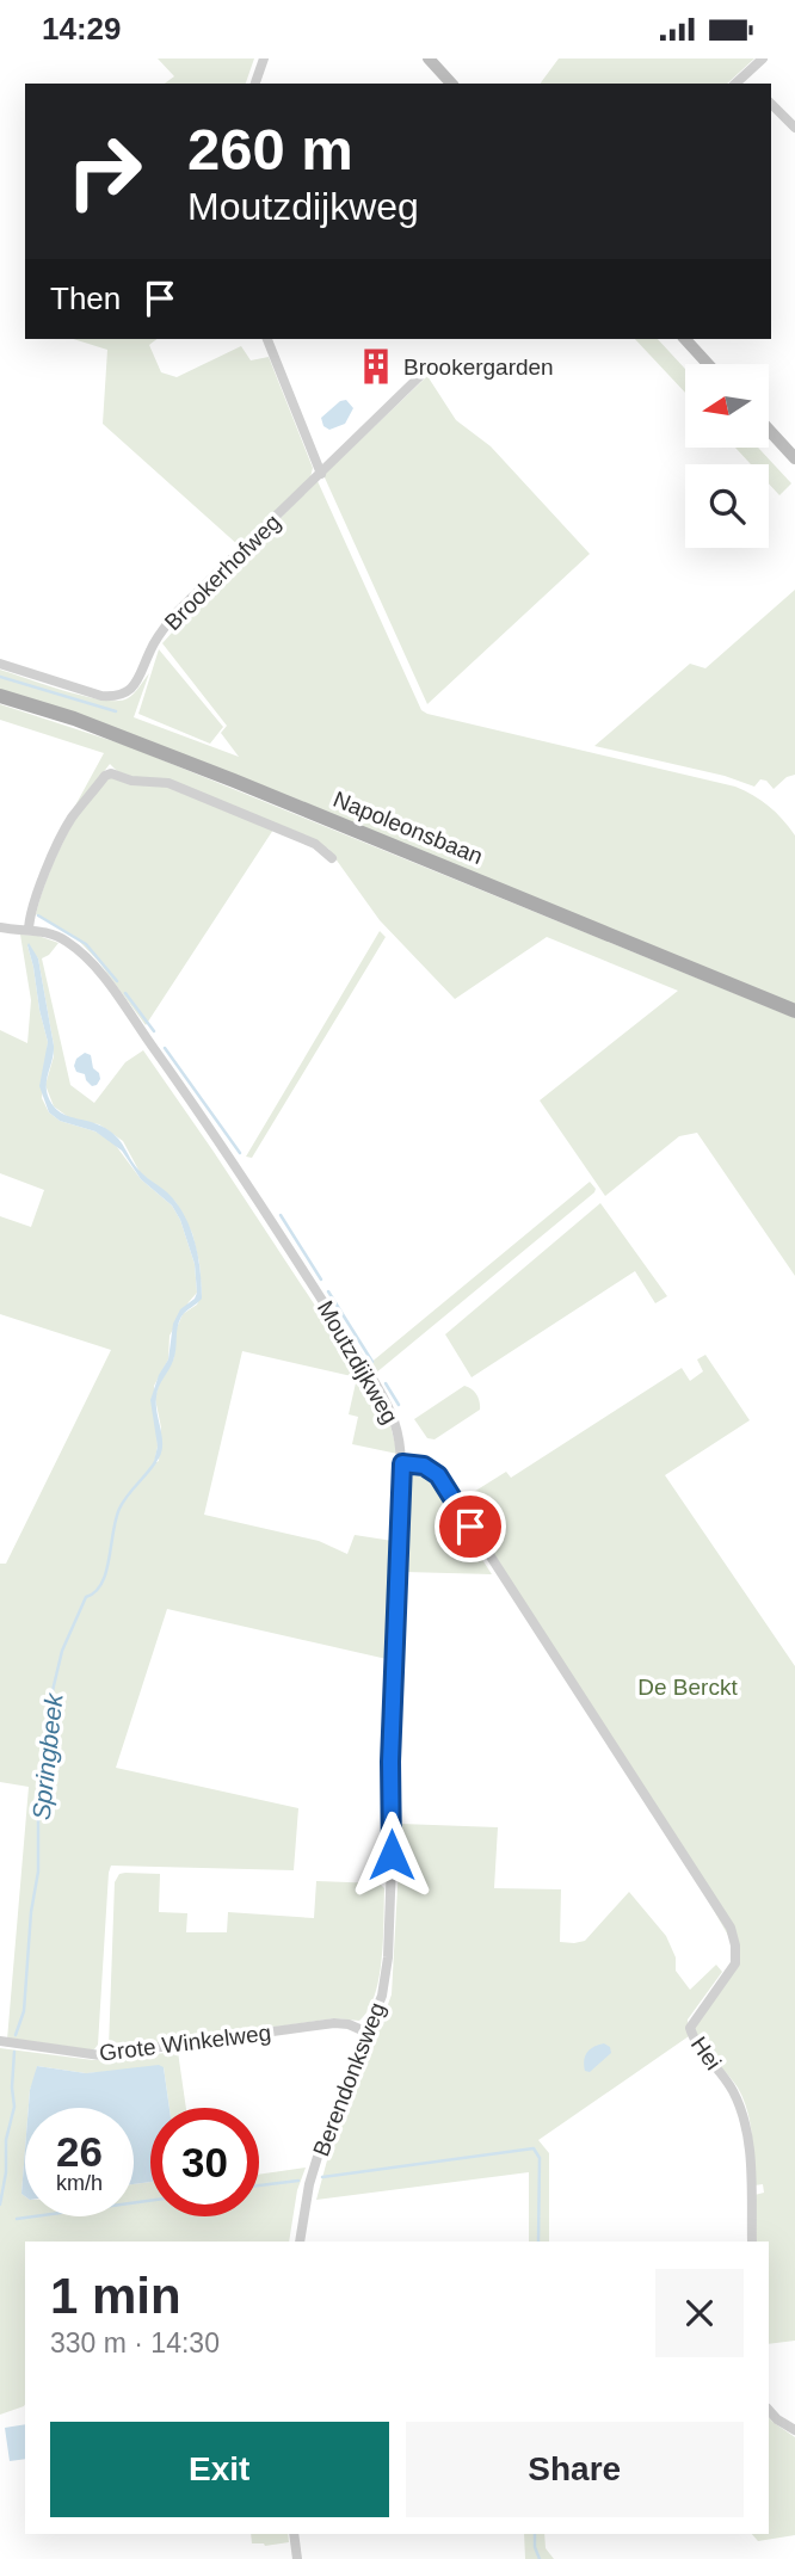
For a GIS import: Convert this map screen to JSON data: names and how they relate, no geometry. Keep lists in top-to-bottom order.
{
  "streets": {
    "main road": ["Napoleonsbaan"],
    "street": [
      "Brookerhofweg",
      "Moutzdijkweg",
      "Grote Winkelweg",
      "Hei",
      "Berendonksweg"
    ]
  },
  "crossings": [
    ["Moutzdijkweg", "Hei"],
    ["Moutzdijkweg", "Berendonksweg"],
    ["Grote Winkelweg", "Berendonksweg"],
    ["Hei", "Berendonksweg"]
  ],
  "water": ["Springbeek"],
  "parks": ["De Berckt"],
  "places": {
    "building": ["Brookergarden"]
  },
  "north": "left",
  "page": {
    "status": "14:29",
    "turn": ["260 m", "Moutzdijkweg"],
    "then": "Then",
    "speed": "26 km/h",
    "limit": "30",
    "heading": ["1 min", "330 m · 14:30"],
    "buttons": ["Exit", "Share"]
  }
}
